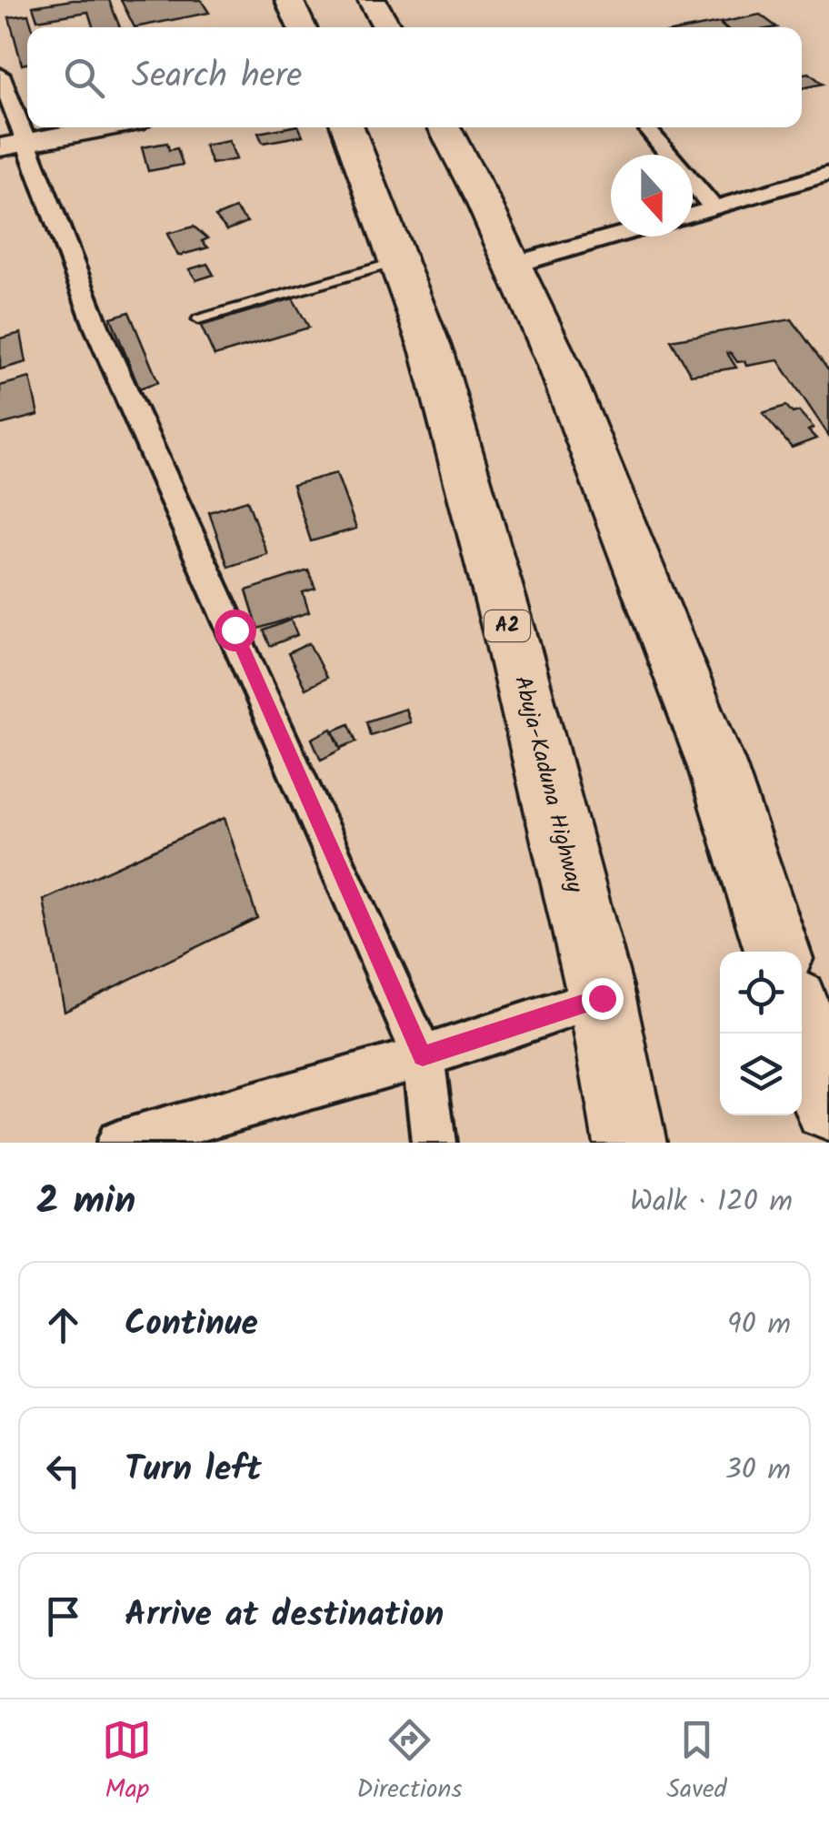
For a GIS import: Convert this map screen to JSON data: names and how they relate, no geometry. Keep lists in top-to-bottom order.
{
  "streets": {
    "highway": ["A2", "Abuja-Kaduna Highway"]
  },
  "north": "bottom",
  "page": {
    "search": "Search here",
    "heading": ["2 min", "Walk · 120 m"],
    "list": [
      ["Continue", "90 m"],
      ["Turn left", "30 m"],
      "Arrive at destination"
    ],
    "nav": ["Map", "Directions", "Saved"]
  }
}
